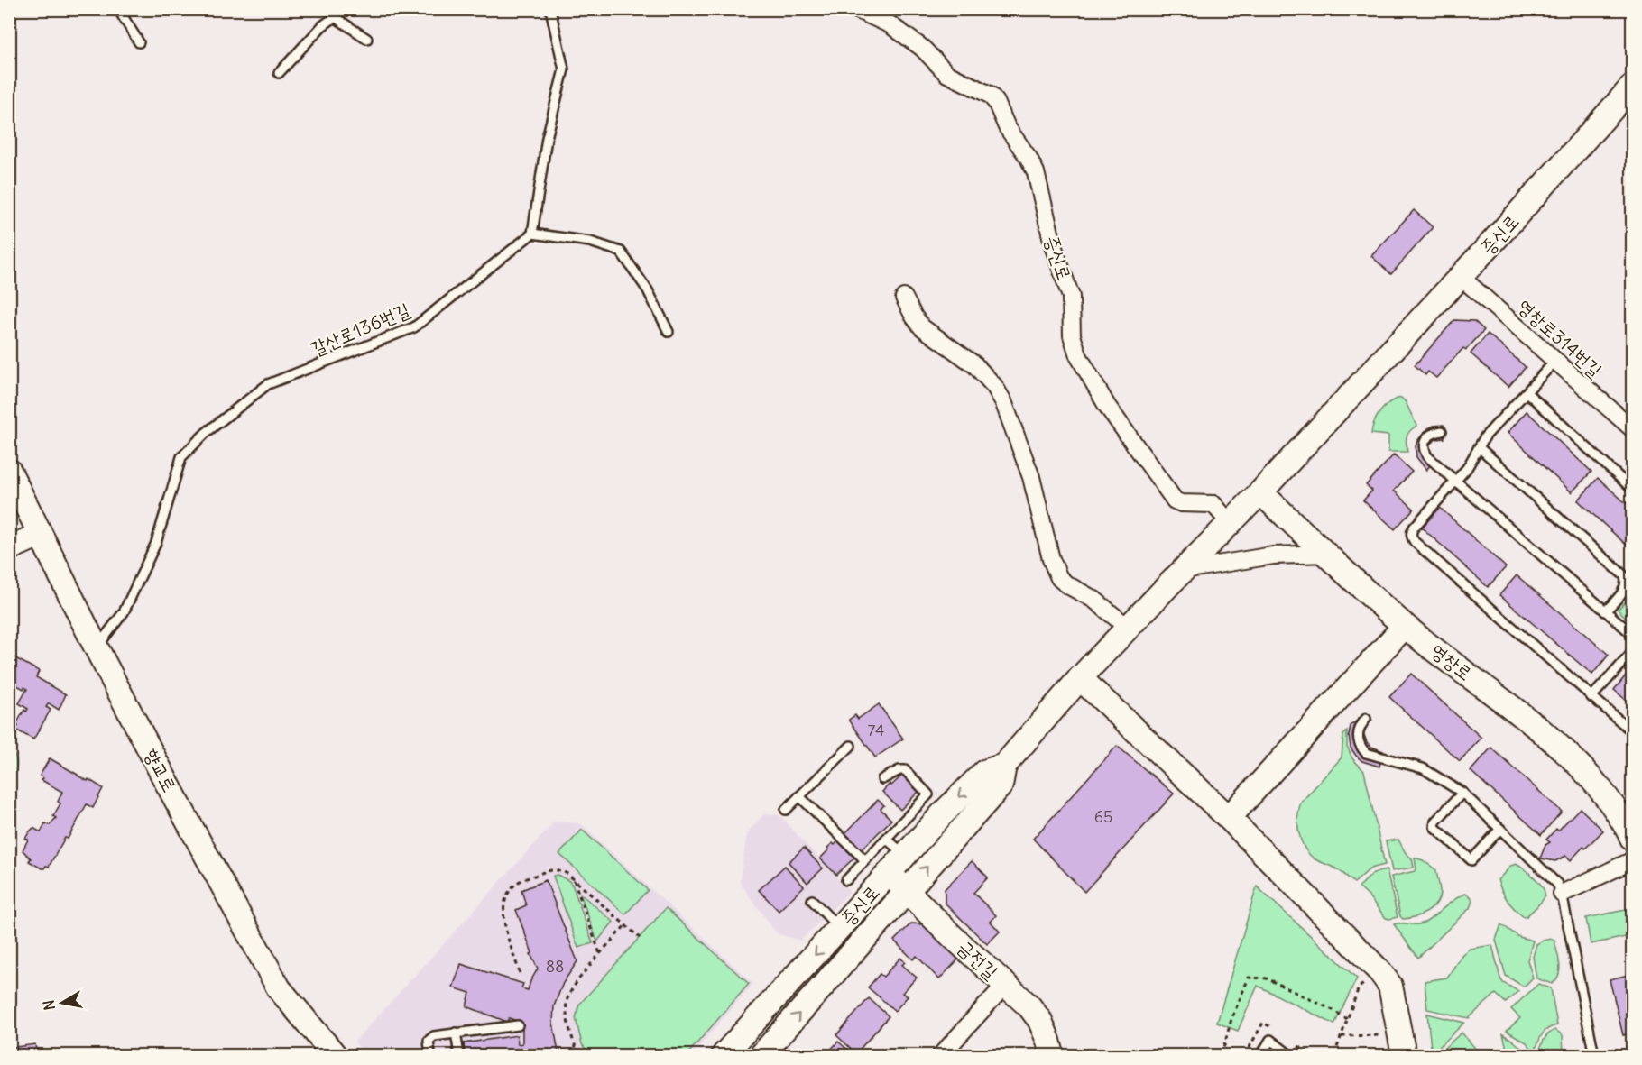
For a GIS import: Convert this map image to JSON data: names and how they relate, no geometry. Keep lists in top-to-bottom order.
{
  "streets": {
    "main road": [
      "증신로",
      "영창로",
      "향교로",
      "금전길"
    ],
    "street": ["영창로314번길"],
    "lane": ["갈산로136번길"]
  },
  "crossings": [
    ["증신로", "영창로314번길"],
    ["증신로", "영창로"],
    ["증신로", "금전길"],
    ["갈산로136번길", "향교로"]
  ],
  "house_numbers": ["74", "65", "88"],
  "north": "left"
}
